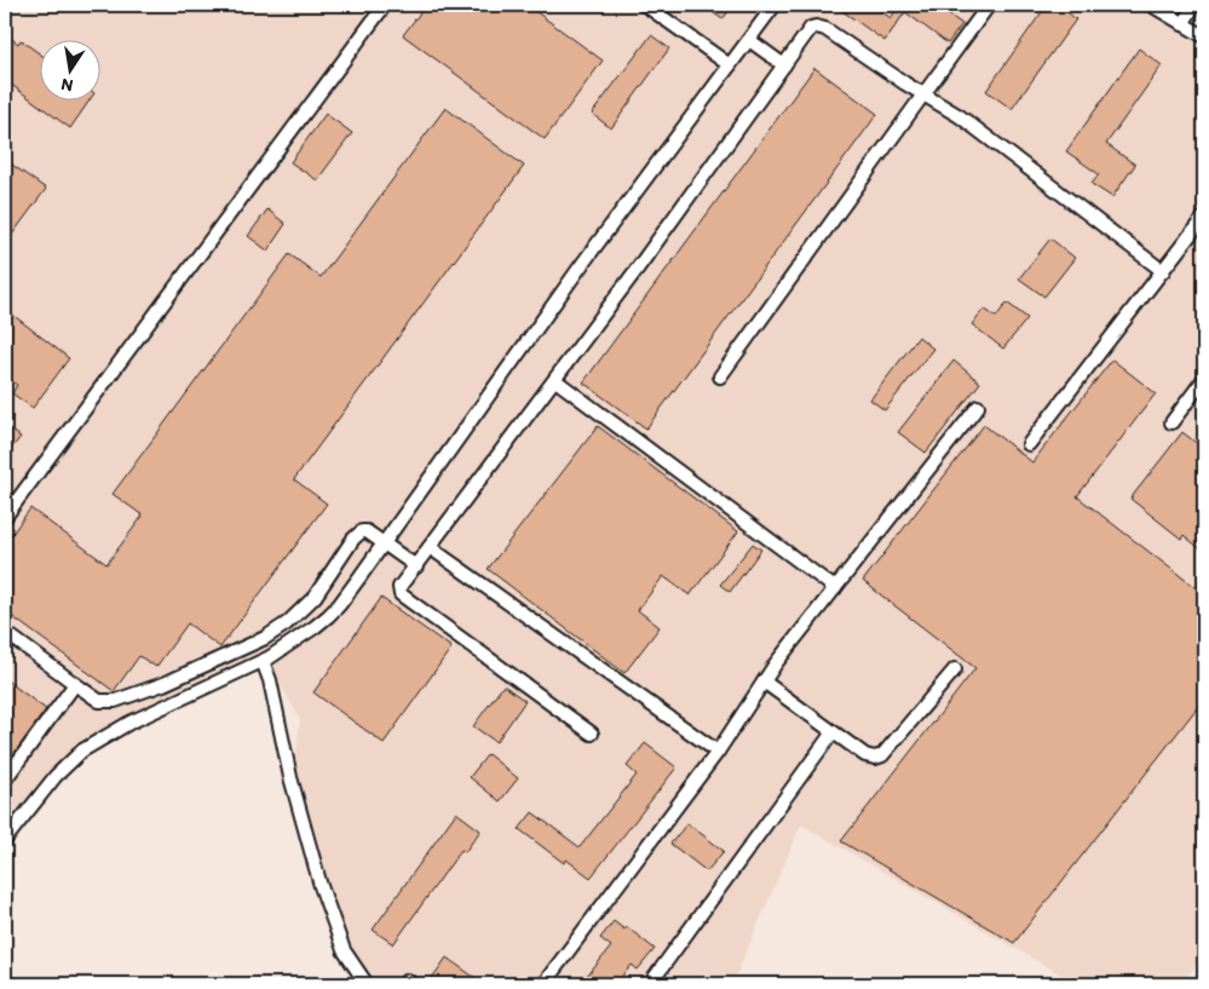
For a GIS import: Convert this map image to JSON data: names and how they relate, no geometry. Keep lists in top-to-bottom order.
{
  "north": "bottom"
}
